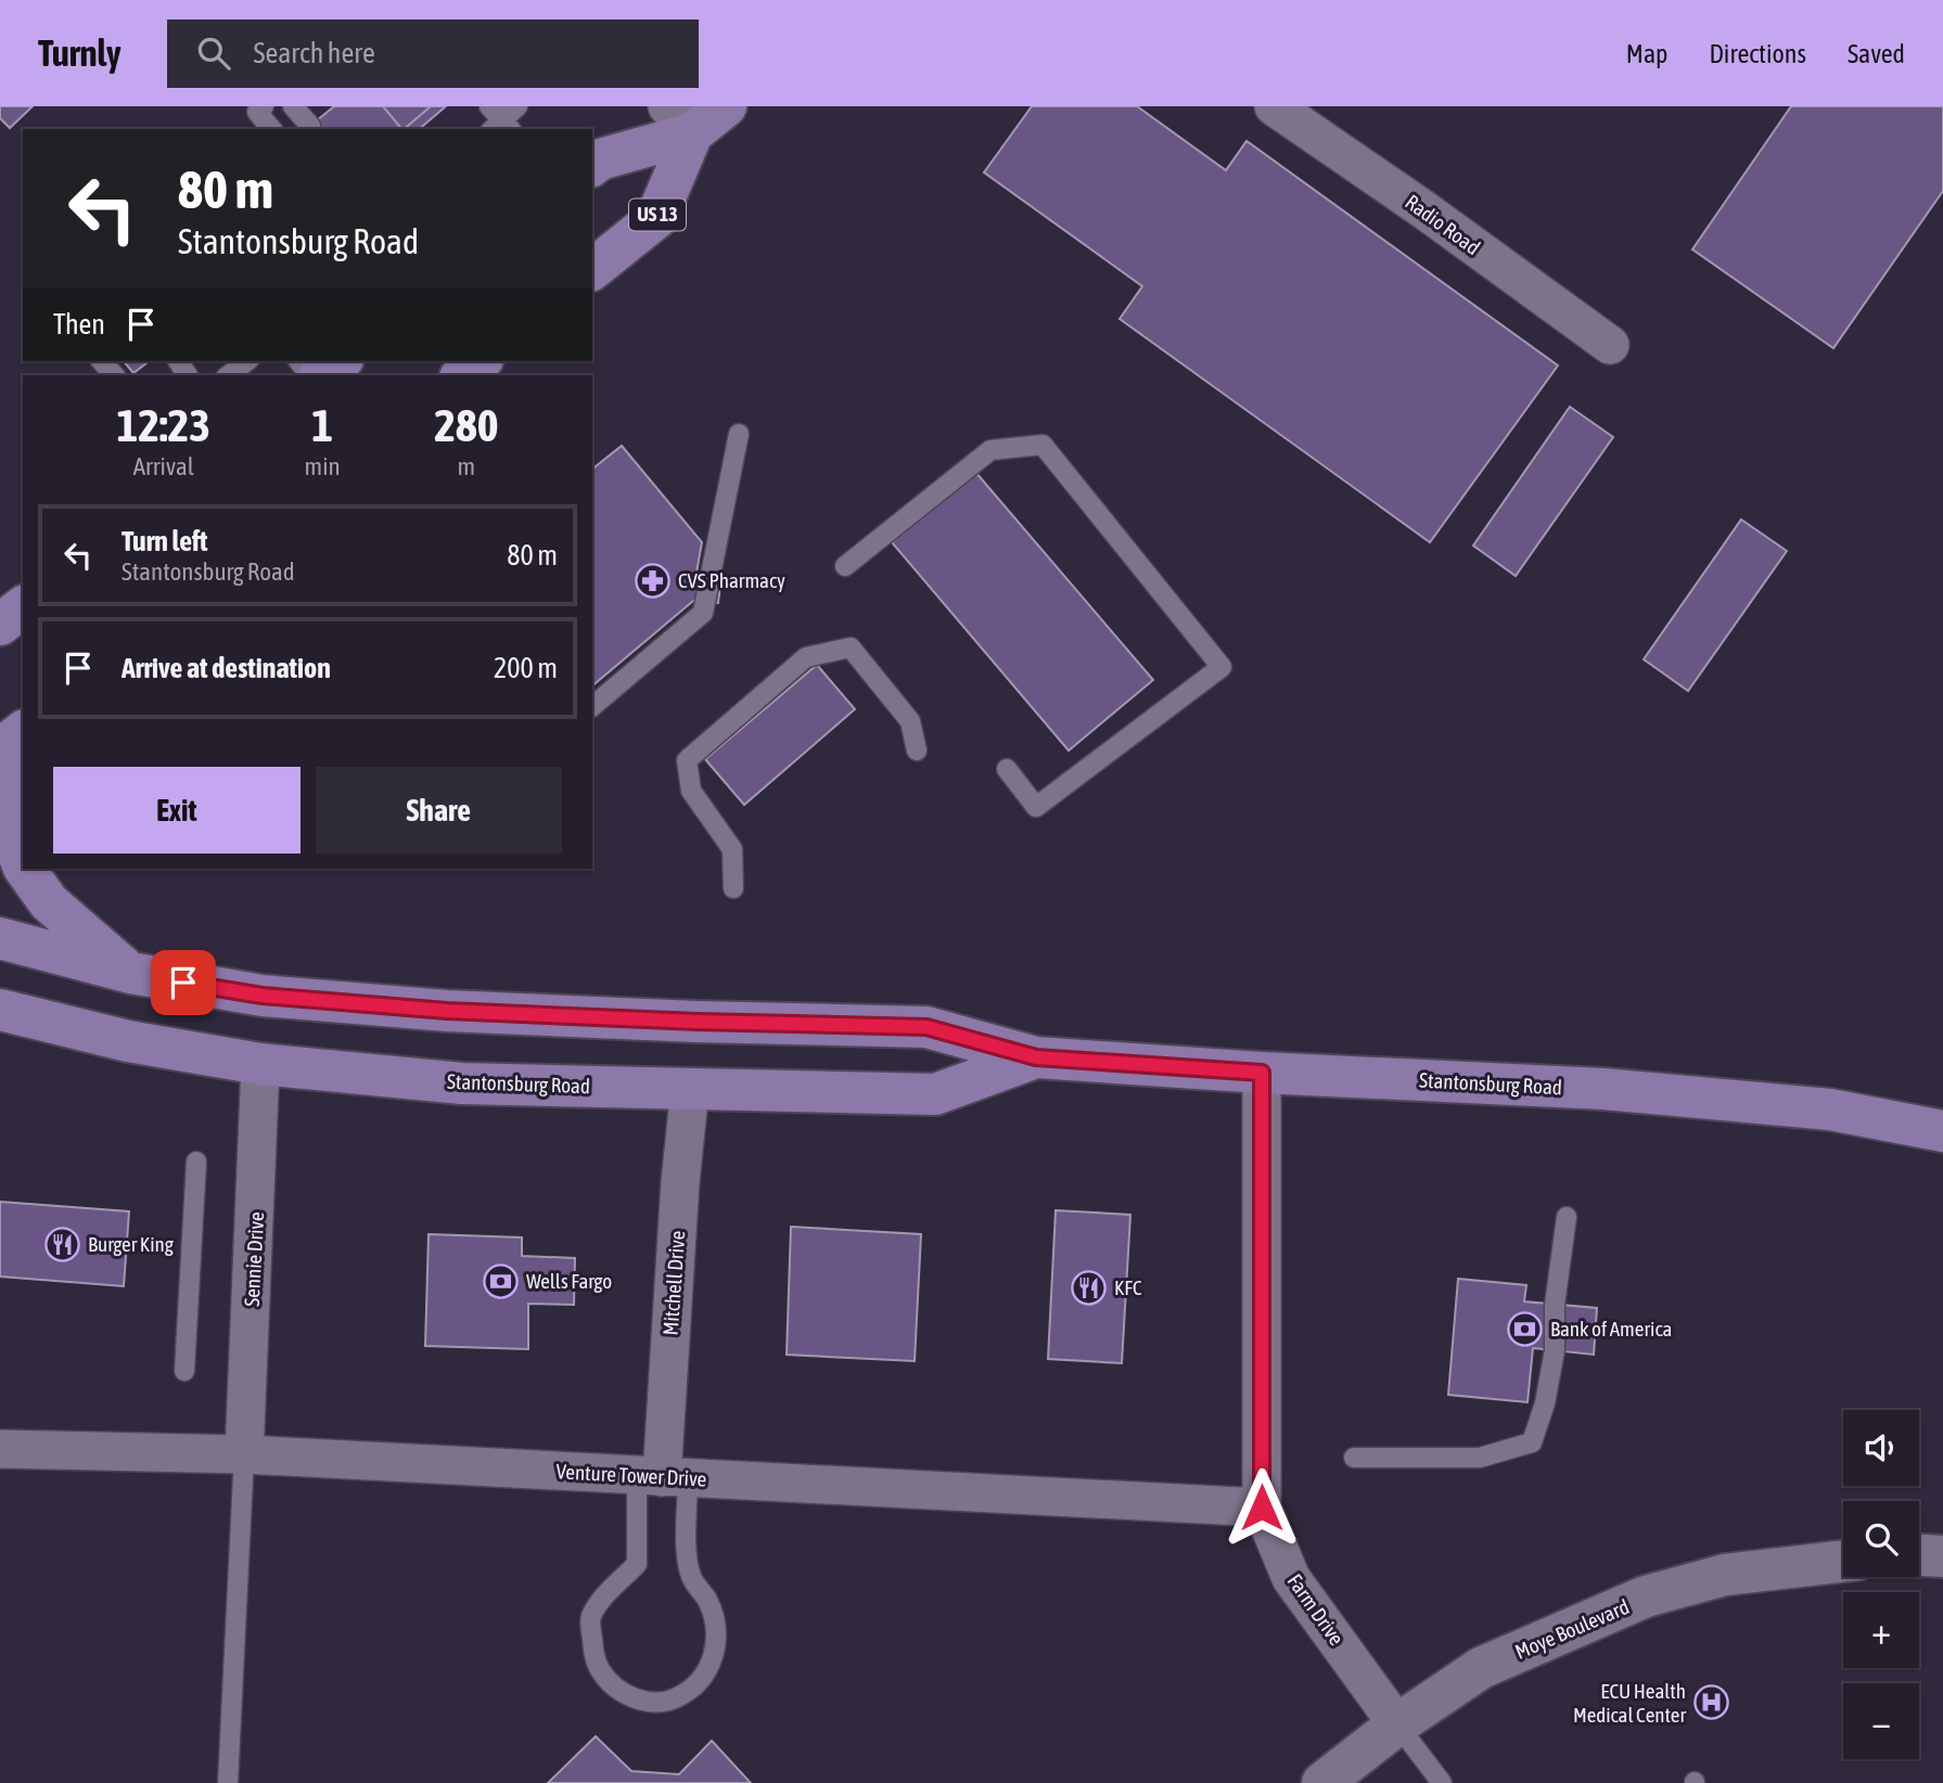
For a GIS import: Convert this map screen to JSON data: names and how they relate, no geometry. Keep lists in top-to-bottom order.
{
  "streets": {
    "main road": ["US 13", "Stantonsburg Road"],
    "street": [
      "Radio Road",
      "Sennie Drive",
      "Mitchell Drive",
      "Venture Tower Drive",
      "Farm Drive",
      "Moye Boulevard"
    ]
  },
  "crossings": [
    ["Stantonsburg Road", "Sennie Drive"],
    ["Stantonsburg Road", "Mitchell Drive"],
    ["Stantonsburg Road", "Farm Drive"],
    ["Sennie Drive", "Venture Tower Drive"],
    ["Mitchell Drive", "Venture Tower Drive"],
    ["Venture Tower Drive", "Farm Drive"],
    ["Farm Drive", "Moye Boulevard"]
  ],
  "places": {
    "pharmacy": ["CVS Pharmacy"],
    "restaurant": ["Burger King", "KFC"],
    "bank": ["Wells Fargo", "Bank of America"],
    "hospital": ["ECU Health Medical Center"]
  },
  "page": {
    "header": "Turnly",
    "search": "Search here",
    "nav": ["Map", "Directions", "Saved"],
    "turn": ["80 m", "Stantonsburg Road"],
    "then": "Then",
    "eta": [
      "12:23",
      "Arrival",
      "1",
      "min",
      "280",
      "m"
    ],
    "list": [
      {
        "name": "Turn left",
        "note": "Stantonsburg Road",
        "value": "80 m"
      },
      {
        "name": "Arrive at destination",
        "value": "200 m"
      }
    ],
    "buttons": ["Exit", "Share"],
    "map_buttons": ["+", "−"]
  }
}
